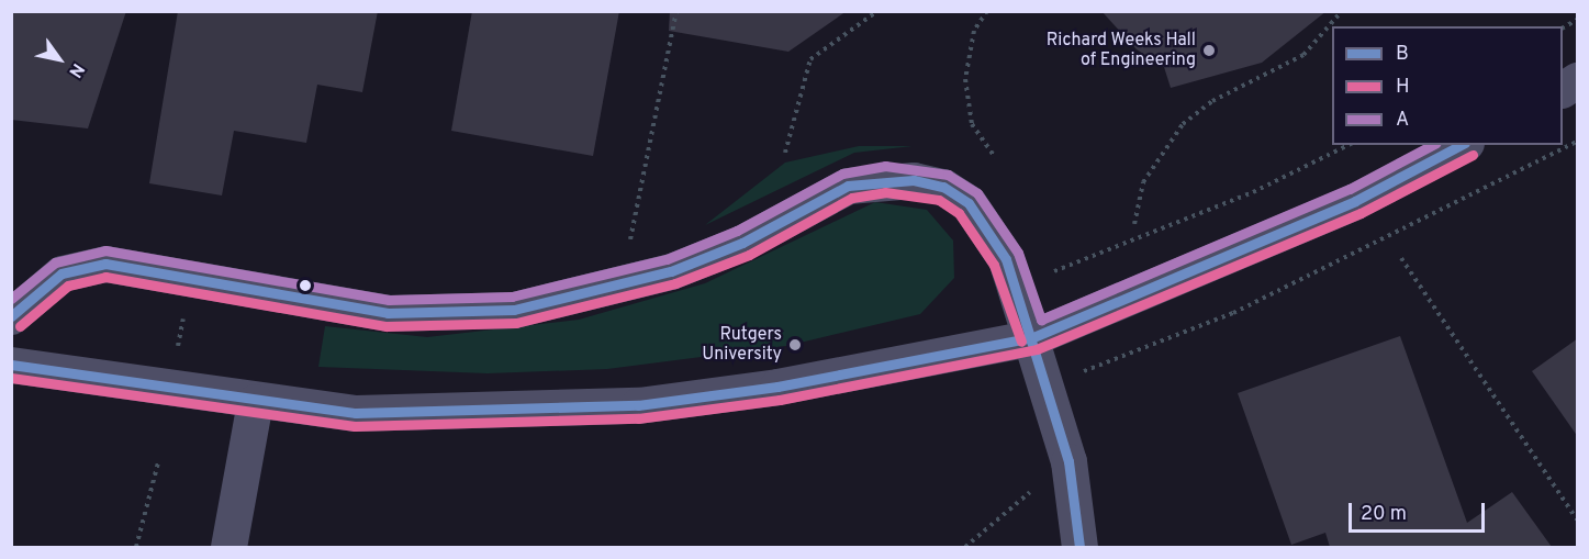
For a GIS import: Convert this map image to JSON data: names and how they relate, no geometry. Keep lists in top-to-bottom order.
{
  "places": ["Richard Weeks Hall of Engineering", "Rutgers University"],
  "lines": ["transit line B", "transit line A", "transit line H"],
  "legend": ["B", "H", "A"],
  "scale_bar": "20 m",
  "north": "bottom right"
}
